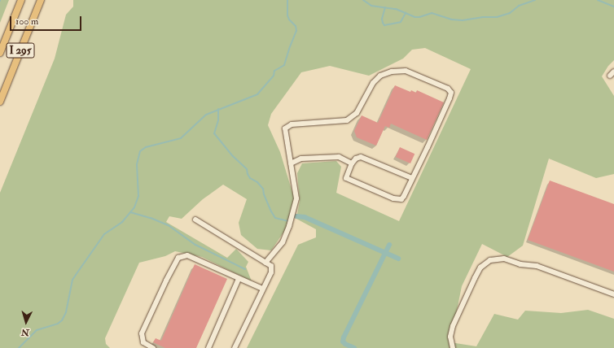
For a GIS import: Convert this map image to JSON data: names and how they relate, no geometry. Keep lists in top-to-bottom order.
{
  "streets": {
    "highway": ["I 295"]
  },
  "scale_bar": "100 m",
  "north": "bottom"
}
